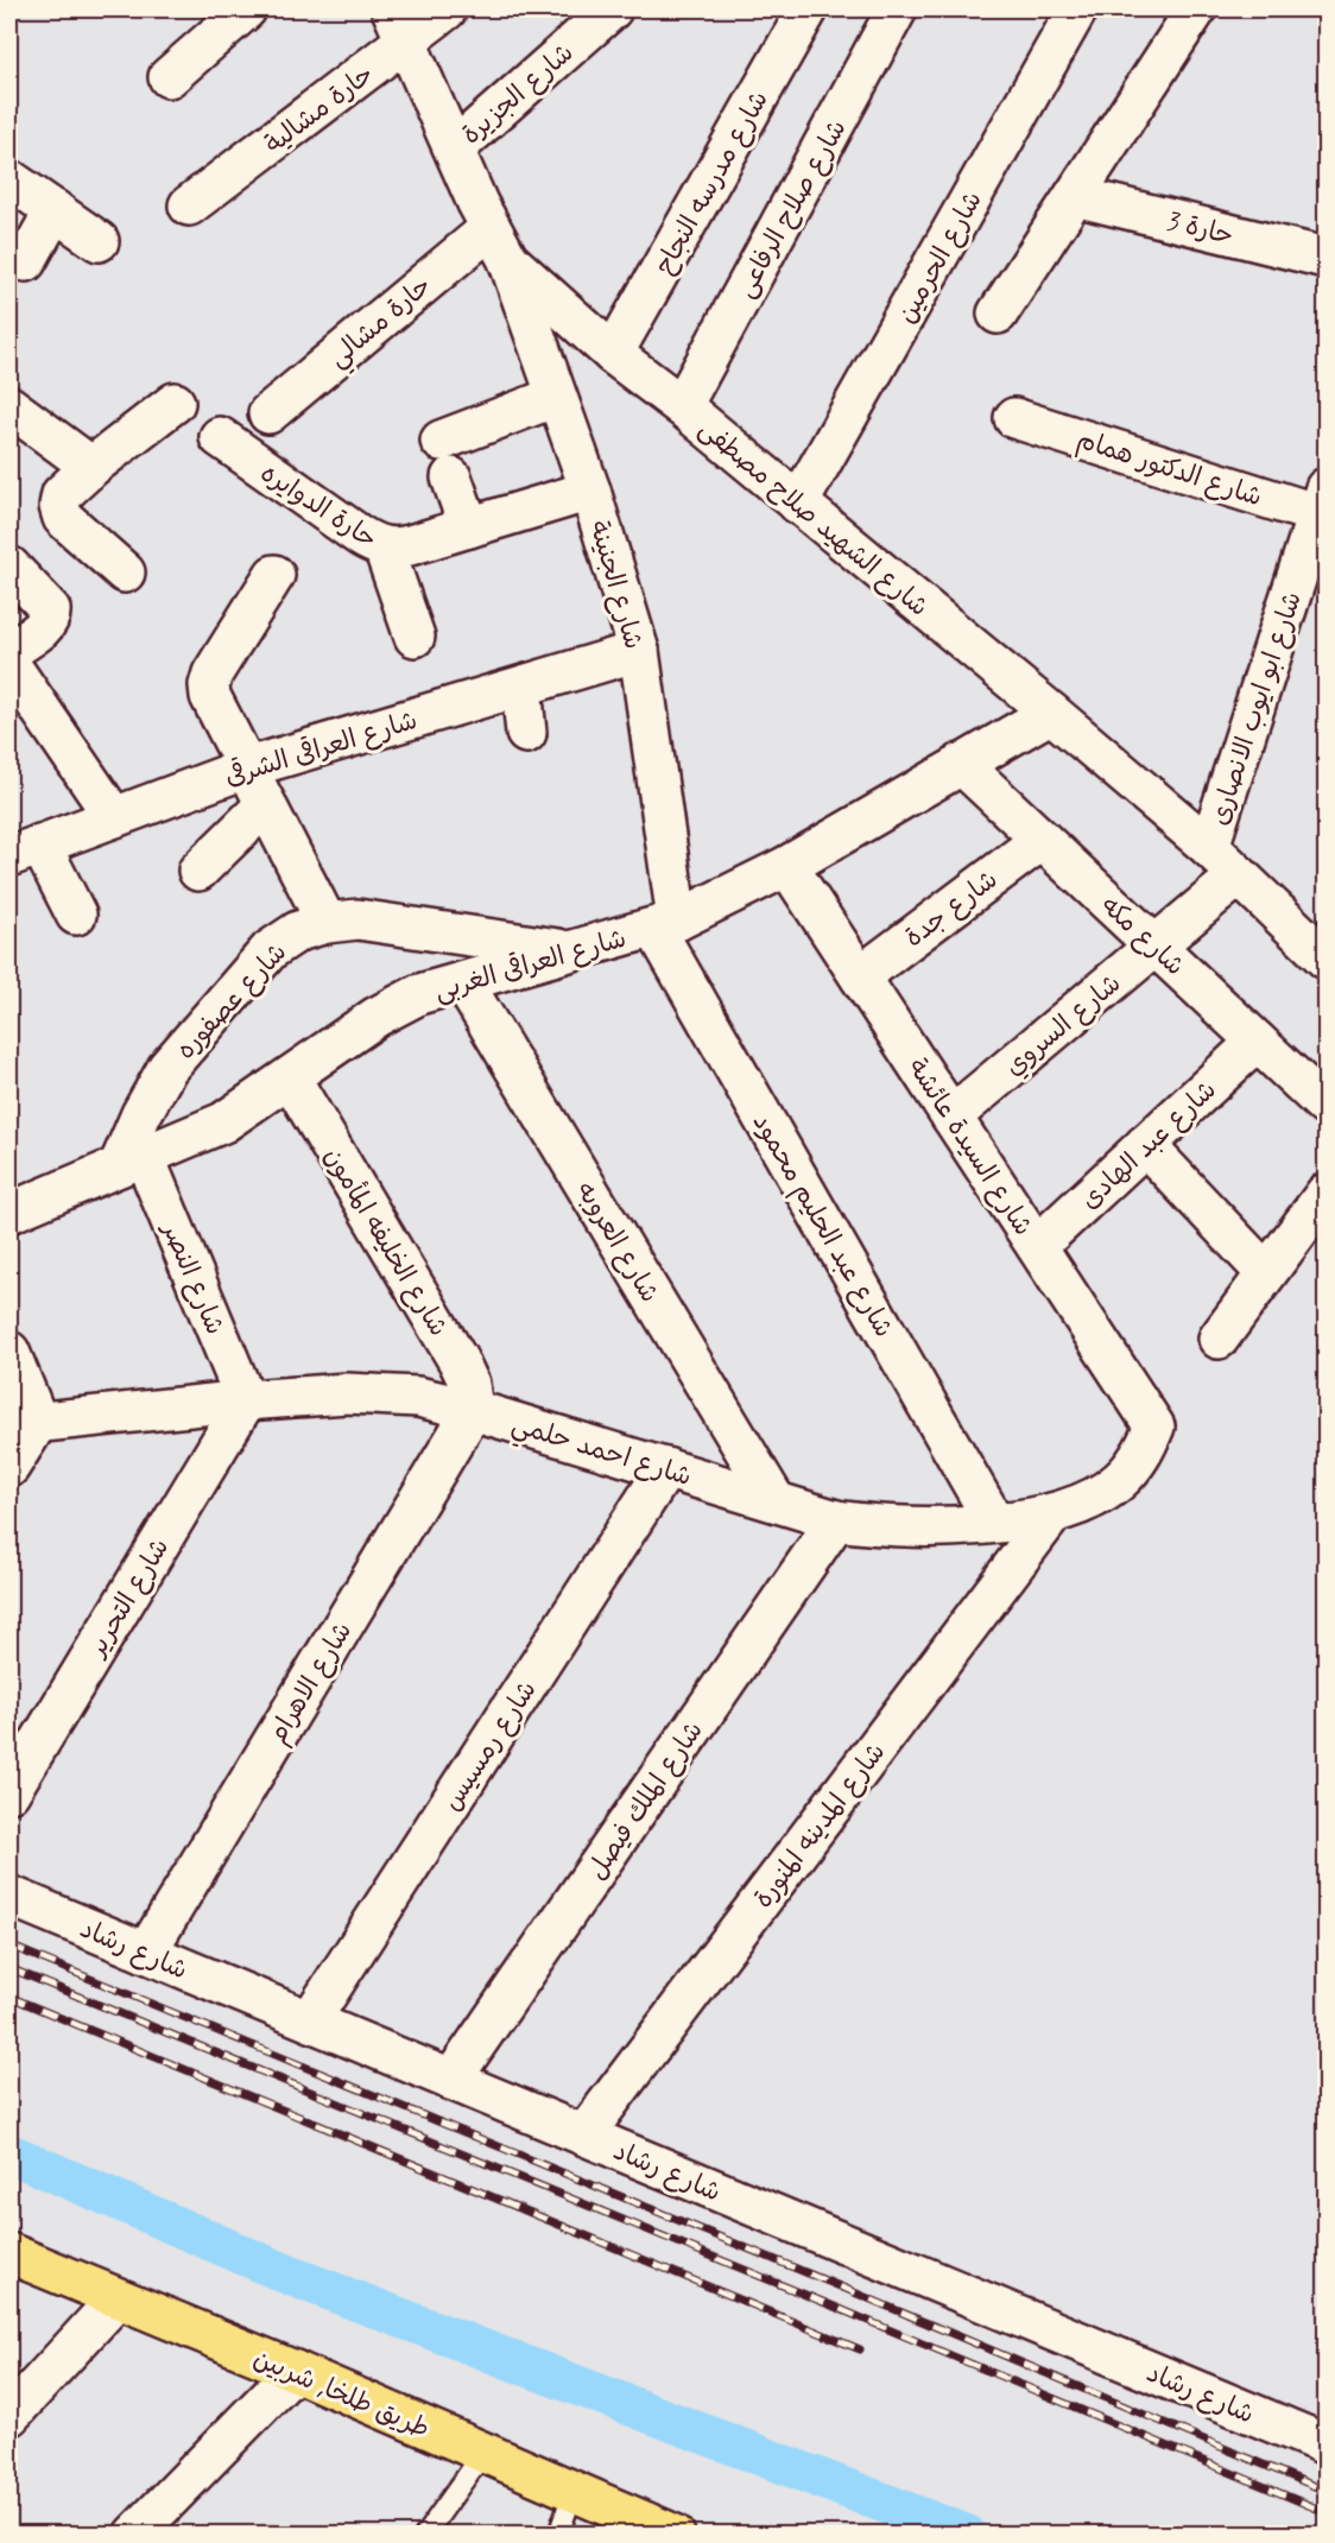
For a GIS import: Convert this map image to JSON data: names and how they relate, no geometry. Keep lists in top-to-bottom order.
{
  "streets": {
    "main road": ["طريق طلخا, شربين"],
    "street": [
      "شارع الجزيرة",
      "حارة مشالية",
      "شارع مدرسه النجاح",
      "شارع صلاح الرفاعى",
      "حارة 3",
      "شارع الحرمين",
      "حارة مشالي",
      "شارع الدكتور همام",
      "حارة الدوايره",
      "شارع الشهيد صلاح مصطفى",
      "شارع الجنينة",
      "شارع ابو ايوب الانصارى",
      "شارع العراقى الشرقى",
      "شارع جدة",
      "شارع مكه",
      "شارع العراقى الغربى",
      "شارع عصفوره",
      "شارع السروي",
      "شارع عبد الهادى",
      "شارع السيدة عائشة",
      "شارع عبد الحليم محمود",
      "شارع الخليفه المأمون",
      "شارع العروبه",
      "شارع النصر",
      "شارع احمد حلمي",
      "شارع التحرير",
      "شارع الاهرام",
      "شارع رمسيس",
      "شارع الملك فيصل",
      "شارع المدينه المنورة",
      "شارع رشاد"
    ]
  },
  "crossings": [
    ["شارع الجزيرة", "شارع الشهيد صلاح مصطفى"],
    ["حارة مشالية", "شارع الشهيد صلاح مصطفى"],
    ["شارع مدرسه النجاح", "شارع الشهيد صلاح مصطفى"],
    ["شارع صلاح الرفاعى", "شارع الشهيد صلاح مصطفى"],
    ["شارع الحرمين", "شارع الشهيد صلاح مصطفى"],
    ["حارة مشالي", "شارع الشهيد صلاح مصطفى"],
    ["حارة مشالي", "شارع الجنينة"],
    ["شارع الدكتور همام", "شارع ابو ايوب الانصارى"],
    ["حارة الدوايره", "شارع الجنينة"],
    ["شارع الشهيد صلاح مصطفى", "شارع الجنينة"],
    ["شارع الشهيد صلاح مصطفى", "شارع ابو ايوب الانصارى"],
    ["شارع الشهيد صلاح مصطفى", "شارع العراقى الغربى"],
    ["شارع الشهيد صلاح مصطفى", "شارع السروي"],
    ["شارع الجنينة", "شارع العراقى الشرقى"],
    ["شارع الجنينة", "شارع العراقى الغربى"],
    ["شارع الجنينة", "شارع عبد الحليم محمود"],
    ["شارع جدة", "شارع مكه"],
    ["شارع جدة", "شارع السيدة عائشة"],
    ["شارع مكه", "شارع العراقى الغربى"],
    ["شارع مكه", "شارع السروي"],
    ["شارع مكه", "شارع عبد الهادى"],
    ["شارع العراقى الغربى", "شارع عصفوره"],
    ["شارع العراقى الغربى", "شارع السيدة عائشة"],
    ["شارع العراقى الغربى", "شارع عبد الحليم محمود"],
    ["شارع العراقى الغربى", "شارع الخليفه المأمون"],
    ["شارع العراقى الغربى", "شارع العروبه"],
    ["شارع العراقى الغربى", "شارع النصر"],
    ["شارع عصفوره", "شارع النصر"],
    ["شارع السروي", "شارع السيدة عائشة"],
    ["شارع عبد الهادى", "شارع السيدة عائشة"],
    ["شارع السيدة عائشة", "شارع احمد حلمي"],
    ["شارع عبد الحليم محمود", "شارع احمد حلمي"],
    ["شارع الخليفه المأمون", "شارع احمد حلمي"],
    ["شارع الخليفه المأمون", "شارع الاهرام"],
    ["شارع العروبه", "شارع احمد حلمي"],
    ["شارع النصر", "شارع احمد حلمي"],
    ["شارع النصر", "شارع التحرير"],
    ["شارع احمد حلمي", "شارع التحرير"],
    ["شارع احمد حلمي", "شارع الاهرام"],
    ["شارع احمد حلمي", "شارع رمسيس"],
    ["شارع احمد حلمي", "شارع الملك فيصل"],
    ["شارع احمد حلمي", "شارع المدينه المنورة"],
    ["شارع الاهرام", "شارع رشاد"],
    ["شارع رمسيس", "شارع رشاد"],
    ["شارع الملك فيصل", "شارع رشاد"],
    ["شارع المدينه المنورة", "شارع رشاد"]
  ]
}
